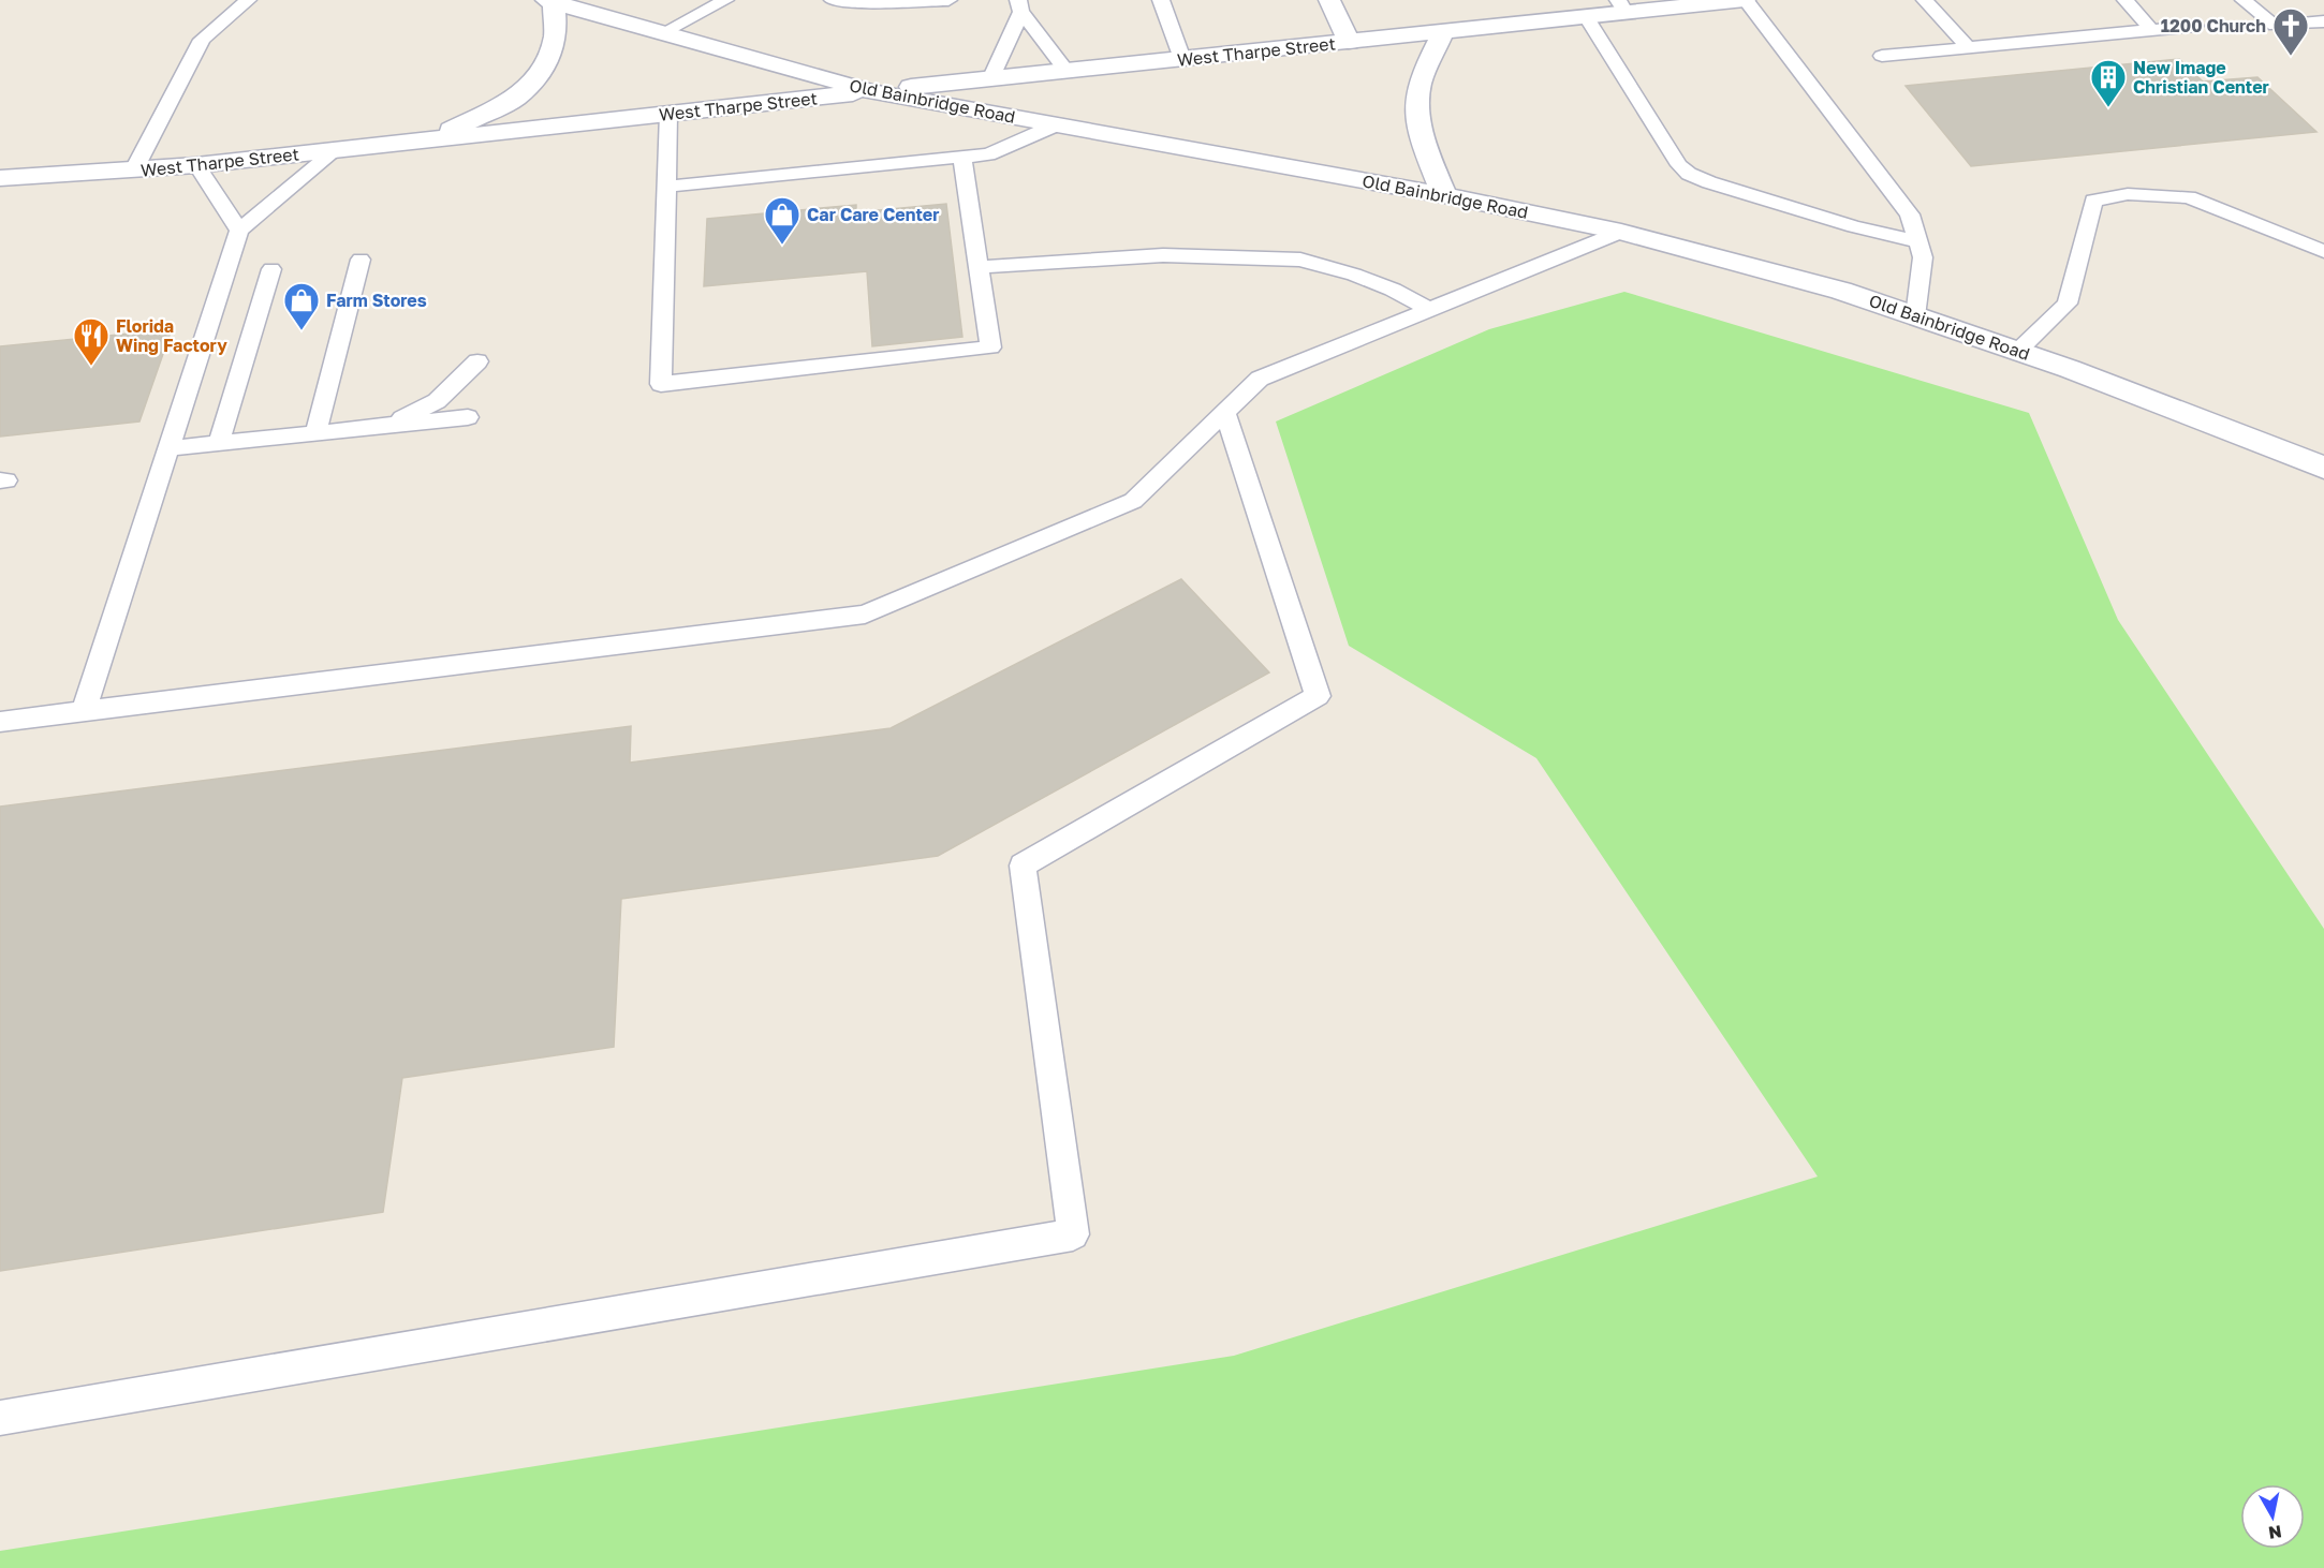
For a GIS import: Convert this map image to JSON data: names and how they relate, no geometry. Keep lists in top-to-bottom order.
{
  "streets": {
    "main road": ["West Tharpe Street", "Old Bainbridge Road"]
  },
  "crossings": [
    ["West Tharpe Street", "Old Bainbridge Road"]
  ],
  "places": {
    "church": ["1200 Church"],
    "building": ["New Image Christian Center"],
    "shop": ["Car Care Center", "Farm Stores"],
    "restaurant": ["Florida Wing Factory"]
  },
  "north": "bottom"
}
